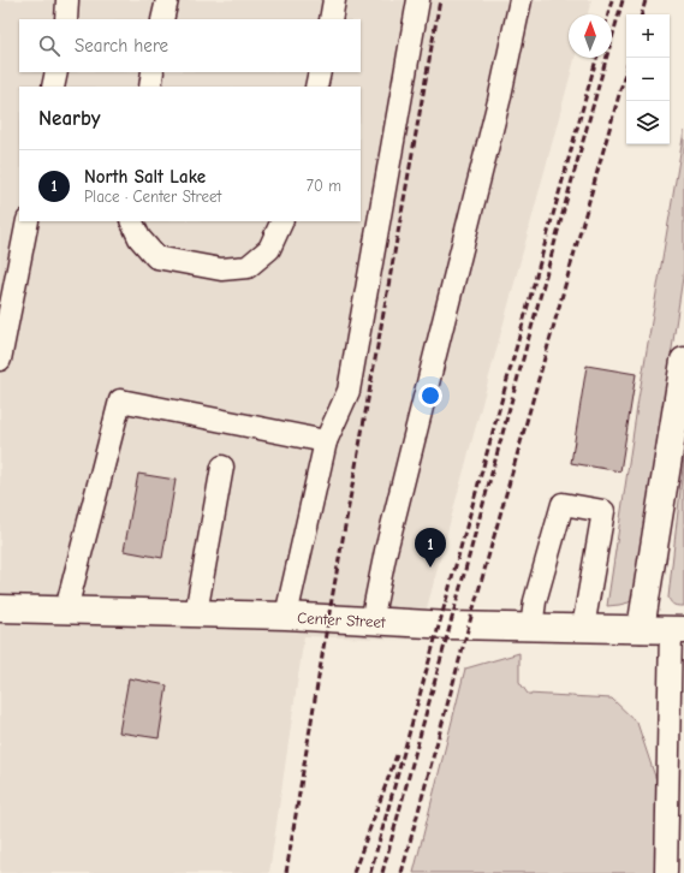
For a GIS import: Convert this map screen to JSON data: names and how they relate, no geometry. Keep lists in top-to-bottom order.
{
  "streets": {
    "main road": ["Center Street"]
  },
  "north": "top",
  "page": {
    "map_buttons": ["+", "−"],
    "search": "Search here",
    "heading": "Nearby",
    "list": [
      {
        "mark": "1",
        "name": "North Salt Lake",
        "note": "Place · Center Street",
        "value": "70 m"
      }
    ],
    "pins": "1"
  }
}
